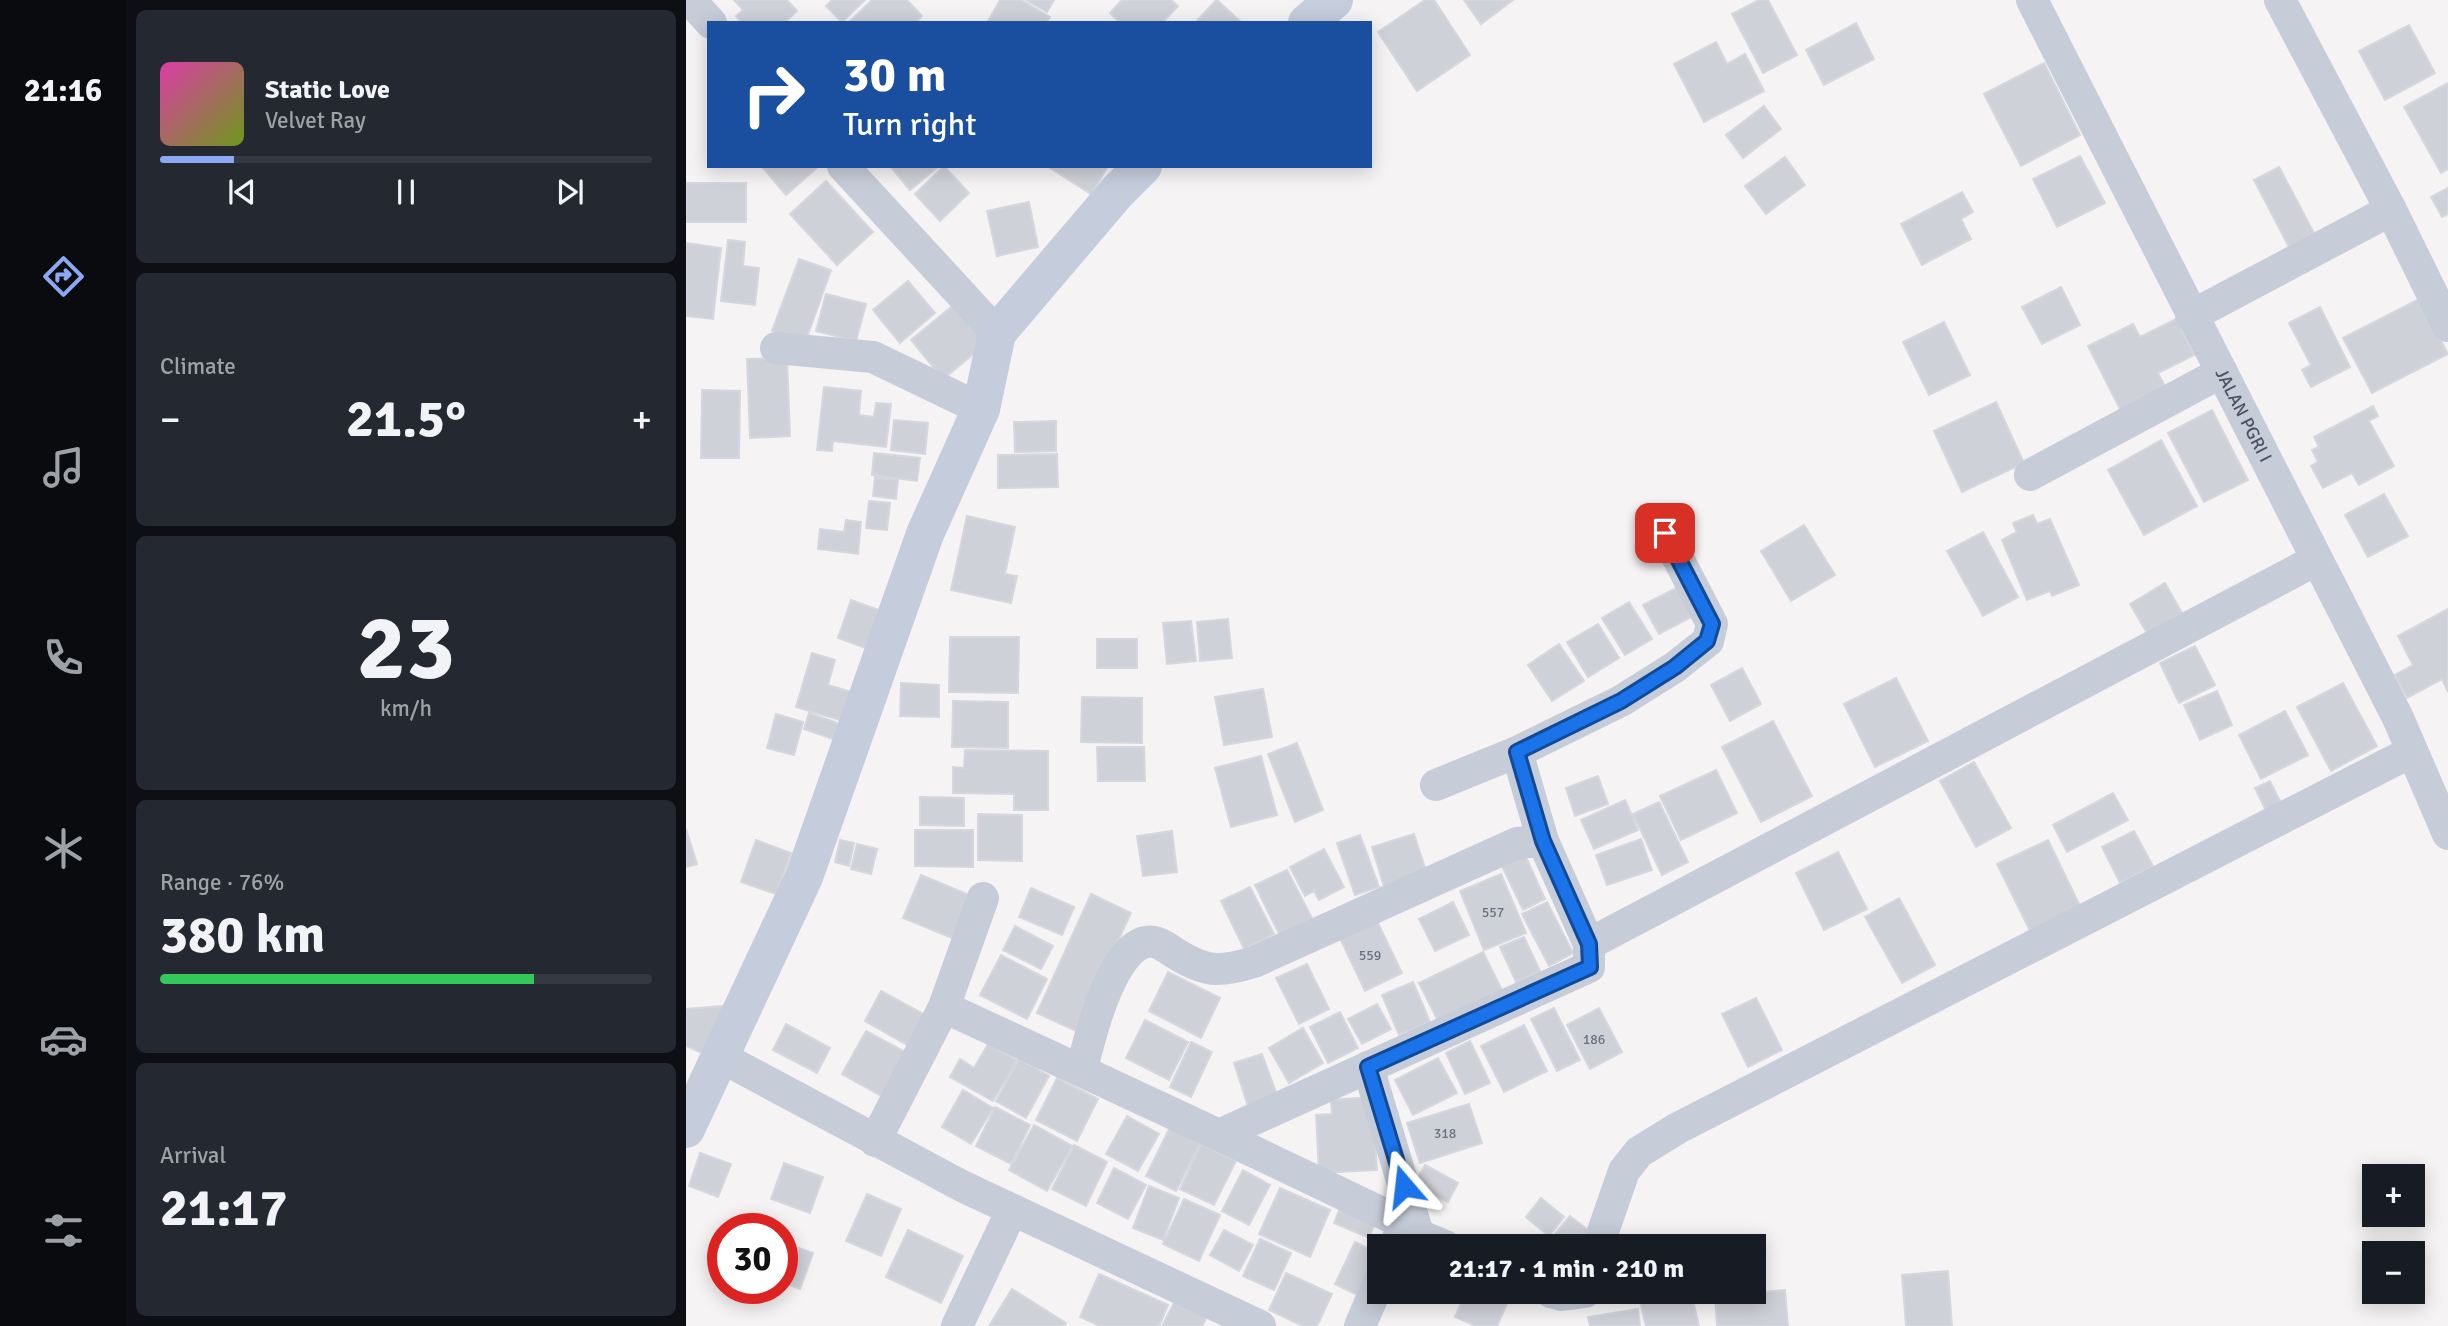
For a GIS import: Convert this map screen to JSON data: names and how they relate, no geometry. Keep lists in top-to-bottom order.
{
  "streets": {
    "street": ["JALAN PGRI I"]
  },
  "house_numbers": [
    "557",
    "559",
    "186",
    "318"
  ],
  "page": {
    "tabs": "21:16",
    "turn": ["30 m", "Turn right"],
    "song": ["Static Love", "Velvet Ray"],
    "tile": [
      "Climate",
      ["23", "km/h"],
      ["Range · 76%", "380 km"],
      ["Arrival", "21:17"]
    ],
    "heat": ["−", "21.5°", "+"],
    "map_buttons": ["+", "−"],
    "limit": "30",
    "trip": "21:17 · 1 min · 210 m"
  }
}
